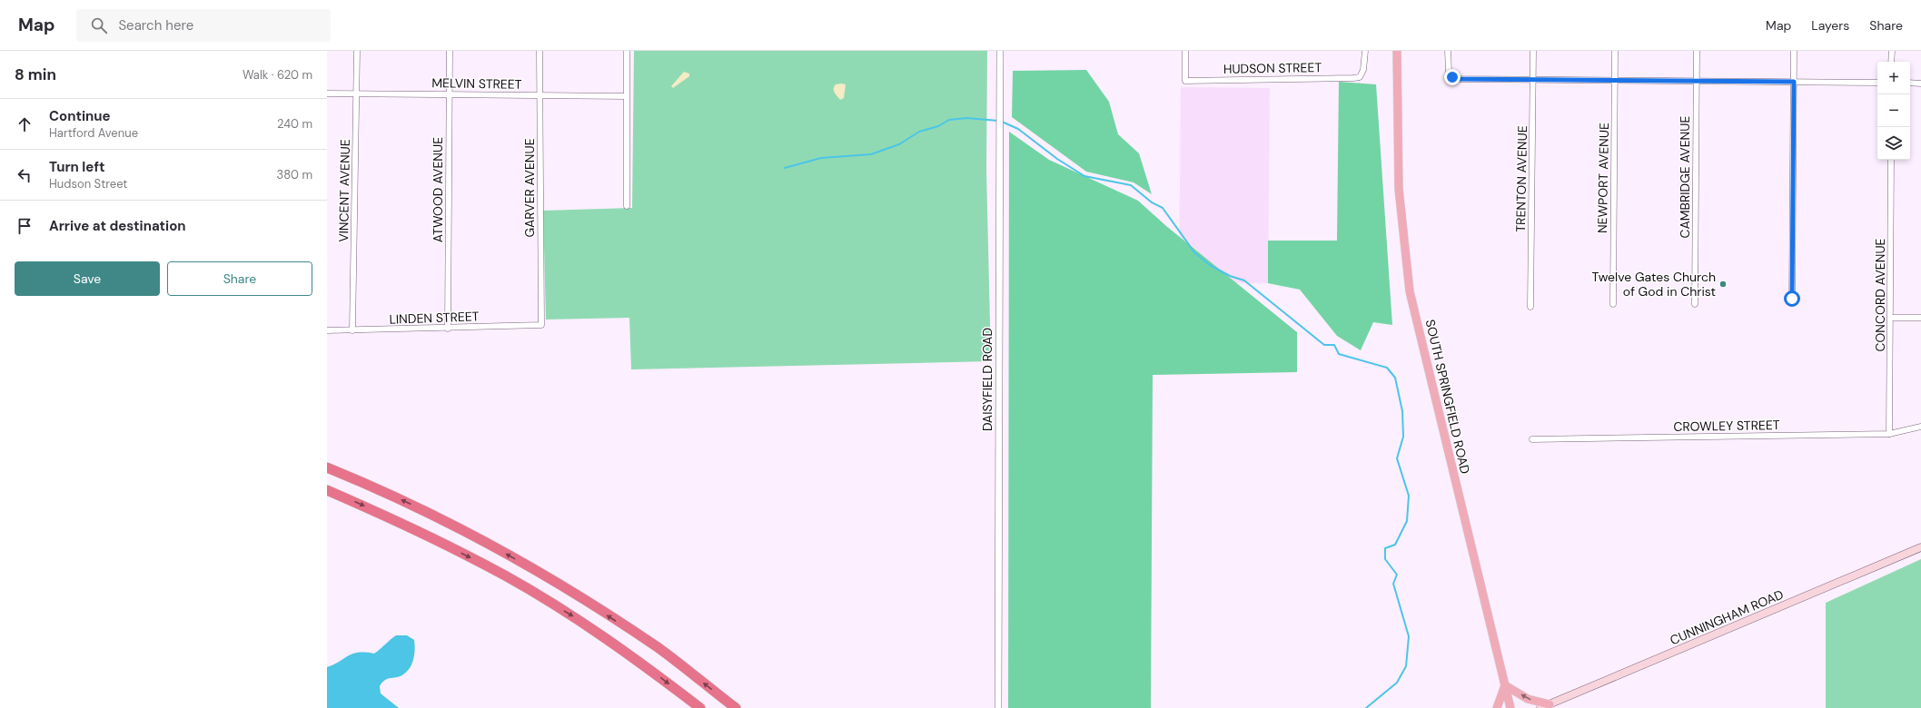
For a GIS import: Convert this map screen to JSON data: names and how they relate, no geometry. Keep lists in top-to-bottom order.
{
  "streets": {
    "main road": ["SOUTH SPRINGFIELD ROAD", "CUNNINGHAM ROAD"],
    "street": [
      "HUDSON STREET",
      "MELVIN STREET",
      "CAMBRIDGE AVENUE",
      "NEWPORT AVENUE",
      "TRENTON AVENUE",
      "GARVER AVENUE",
      "ATWOOD AVENUE",
      "VINCENT AVENUE",
      "CONCORD AVENUE",
      "LINDEN STREET",
      "DAISYFIELD ROAD",
      "CROWLEY STREET"
    ]
  },
  "crossings": [
    ["MELVIN STREET", "GARVER AVENUE"],
    ["MELVIN STREET", "ATWOOD AVENUE"],
    ["MELVIN STREET", "VINCENT AVENUE"],
    ["GARVER AVENUE", "LINDEN STREET"],
    ["ATWOOD AVENUE", "LINDEN STREET"],
    ["VINCENT AVENUE", "LINDEN STREET"],
    ["CONCORD AVENUE", "CROWLEY STREET"]
  ],
  "places": ["Twelve Gates Church of God in Christ"],
  "page": {
    "header": "Map",
    "search": "Search here",
    "nav": ["Map", "Layers", "Share"],
    "heading": ["8 min", "Walk · 620 m"],
    "map_buttons": ["+", "−"],
    "list": [
      ["Continue", "Hartford Avenue", "240 m"],
      ["Turn left", "Hudson Street", "380 m"],
      "Arrive at destination"
    ],
    "buttons": ["Save", "Share"]
  }
}
